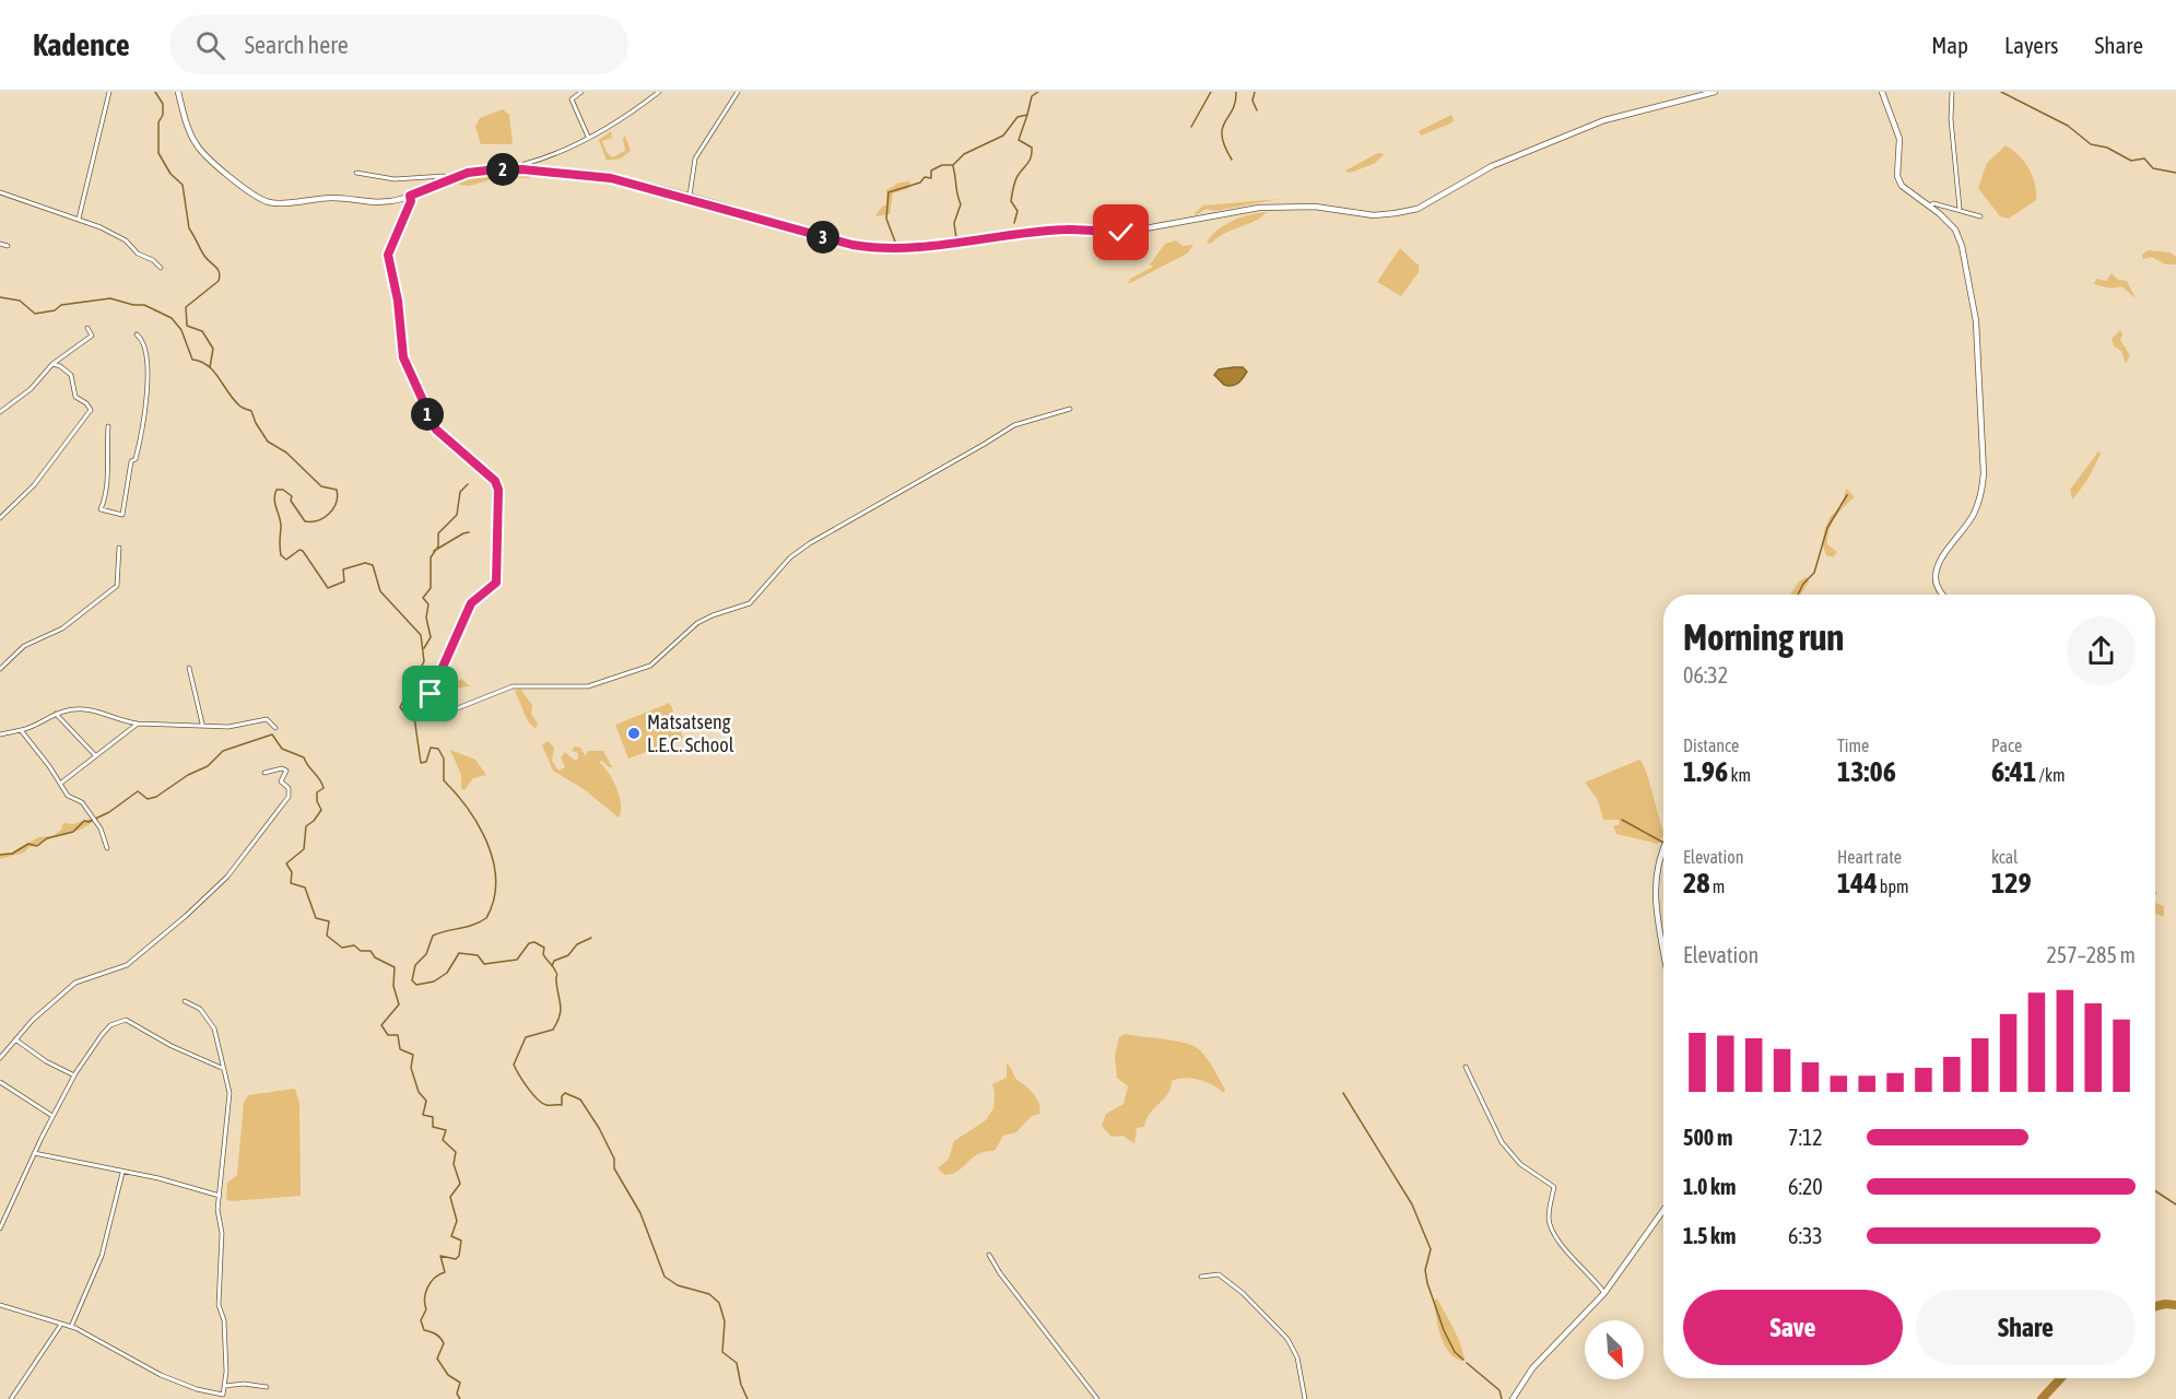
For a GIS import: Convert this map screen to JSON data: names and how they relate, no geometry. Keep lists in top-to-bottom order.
{
  "places": ["Matsatseng L.E.C. School"],
  "north": "bottom right",
  "page": {
    "header": "Kadence",
    "search": "Search here",
    "nav": ["Map", "Layers", "Share"],
    "pins": ["2", "3", "1"],
    "heading": ["Morning run", "06:32"],
    "stats": [
      ["Distance", "1.96 km"],
      ["Time", "13:06"],
      ["Pace", "6:41 /km"],
      ["Elevation", "28 m"],
      ["Heart rate", "144 bpm"],
      ["kcal", "129"]
    ],
    "chart": ["Elevation", "257–285 m"],
    "list": [
      {
        "name": "500 m",
        "note": "7:12"
      },
      {
        "name": "1.0 km",
        "note": "6:20"
      },
      {
        "name": "1.5 km",
        "note": "6:33"
      }
    ],
    "buttons": ["Save", "Share"]
  }
}
